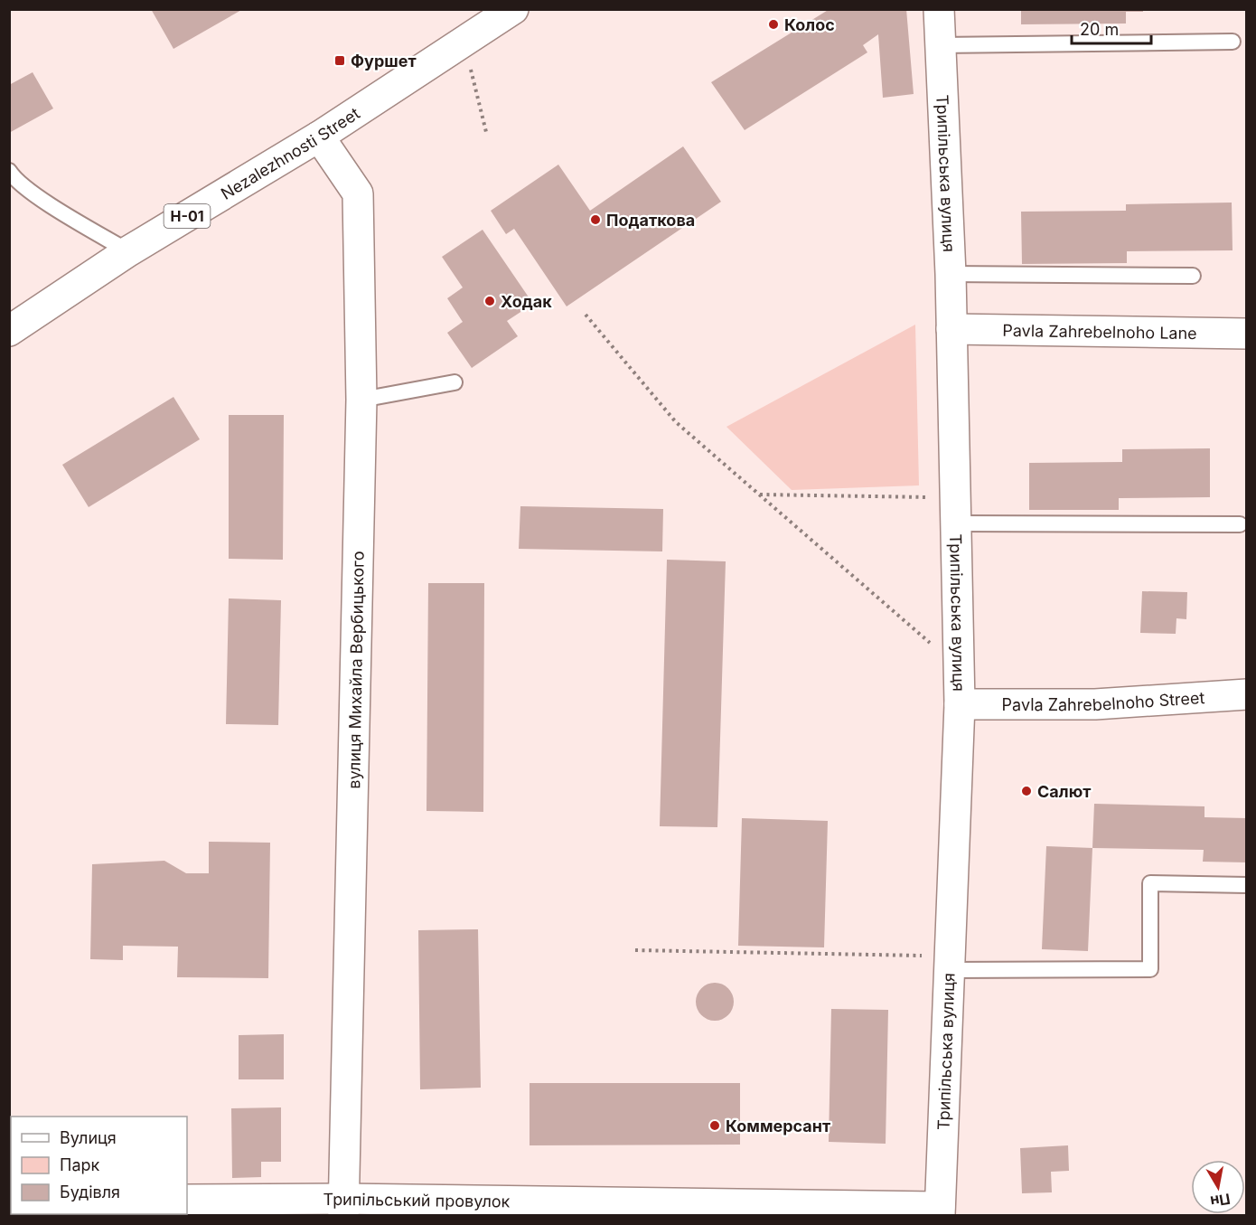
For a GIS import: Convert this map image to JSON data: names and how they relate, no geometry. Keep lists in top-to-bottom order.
{
  "streets": {
    "street": [
      "Nezalezhnosti Street",
      "Трипільська вулиця",
      "Н-01",
      "Pavla Zahrebelnoho Lane",
      "вулиця Михайла Вербицького",
      "Pavla Zahrebelnoho Street",
      "Трипільський провулок"
    ]
  },
  "crossings": [
    ["Nezalezhnosti Street", "вулиця Михайла Вербицького"],
    ["Трипільська вулиця", "Pavla Zahrebelnoho Lane"],
    ["Трипільська вулиця", "Pavla Zahrebelnoho Street"],
    ["Трипільська вулиця", "Трипільський провулок"],
    ["вулиця Михайла Вербицького", "Трипільський провулок"]
  ],
  "places": {
    "other": [
      "Колос",
      "Податкова",
      "Ходак",
      "Салют",
      "Коммерсант"
    ],
    "transit": ["Фуршет"]
  },
  "legend": ["Вулиця", "Парк", "Будівля"],
  "scale_bar": "20 m",
  "north": "bottom"
}
